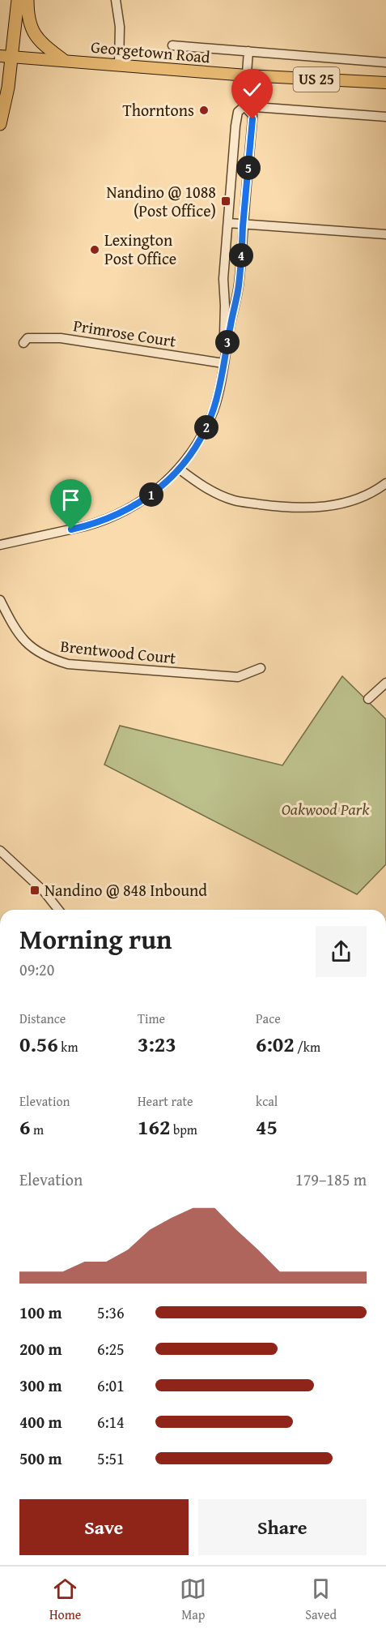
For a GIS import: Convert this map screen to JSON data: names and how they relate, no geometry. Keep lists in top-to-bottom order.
{
  "streets": {
    "main road": ["Georgetown Road", "US 25"],
    "street": ["Primrose Court", "Brentwood Court"]
  },
  "parks": ["Oakwood Park"],
  "places": {
    "other": ["Thorntons", "Lexington Post Office"],
    "transit": ["Nandino @ 1088 (Post Office)", "Nandino @ 848 Inbound"]
  },
  "page": {
    "pins": [
      "5",
      "4",
      "3",
      "2",
      "1"
    ],
    "heading": ["Morning run", "09:20"],
    "stats": [
      ["Distance", "0.56 km"],
      ["Time", "3:23"],
      ["Pace", "6:02 /km"],
      ["Elevation", "6 m"],
      ["Heart rate", "162 bpm"],
      ["kcal", "45"]
    ],
    "chart": ["Elevation", "179–185 m"],
    "list": [
      {
        "name": "100 m",
        "note": "5:36"
      },
      {
        "name": "200 m",
        "note": "6:25"
      },
      {
        "name": "300 m",
        "note": "6:01"
      },
      {
        "name": "400 m",
        "note": "6:14"
      },
      {
        "name": "500 m",
        "note": "5:51"
      }
    ],
    "buttons": ["Save", "Share"],
    "tabs": ["Home", "Map", "Saved"]
  }
}
